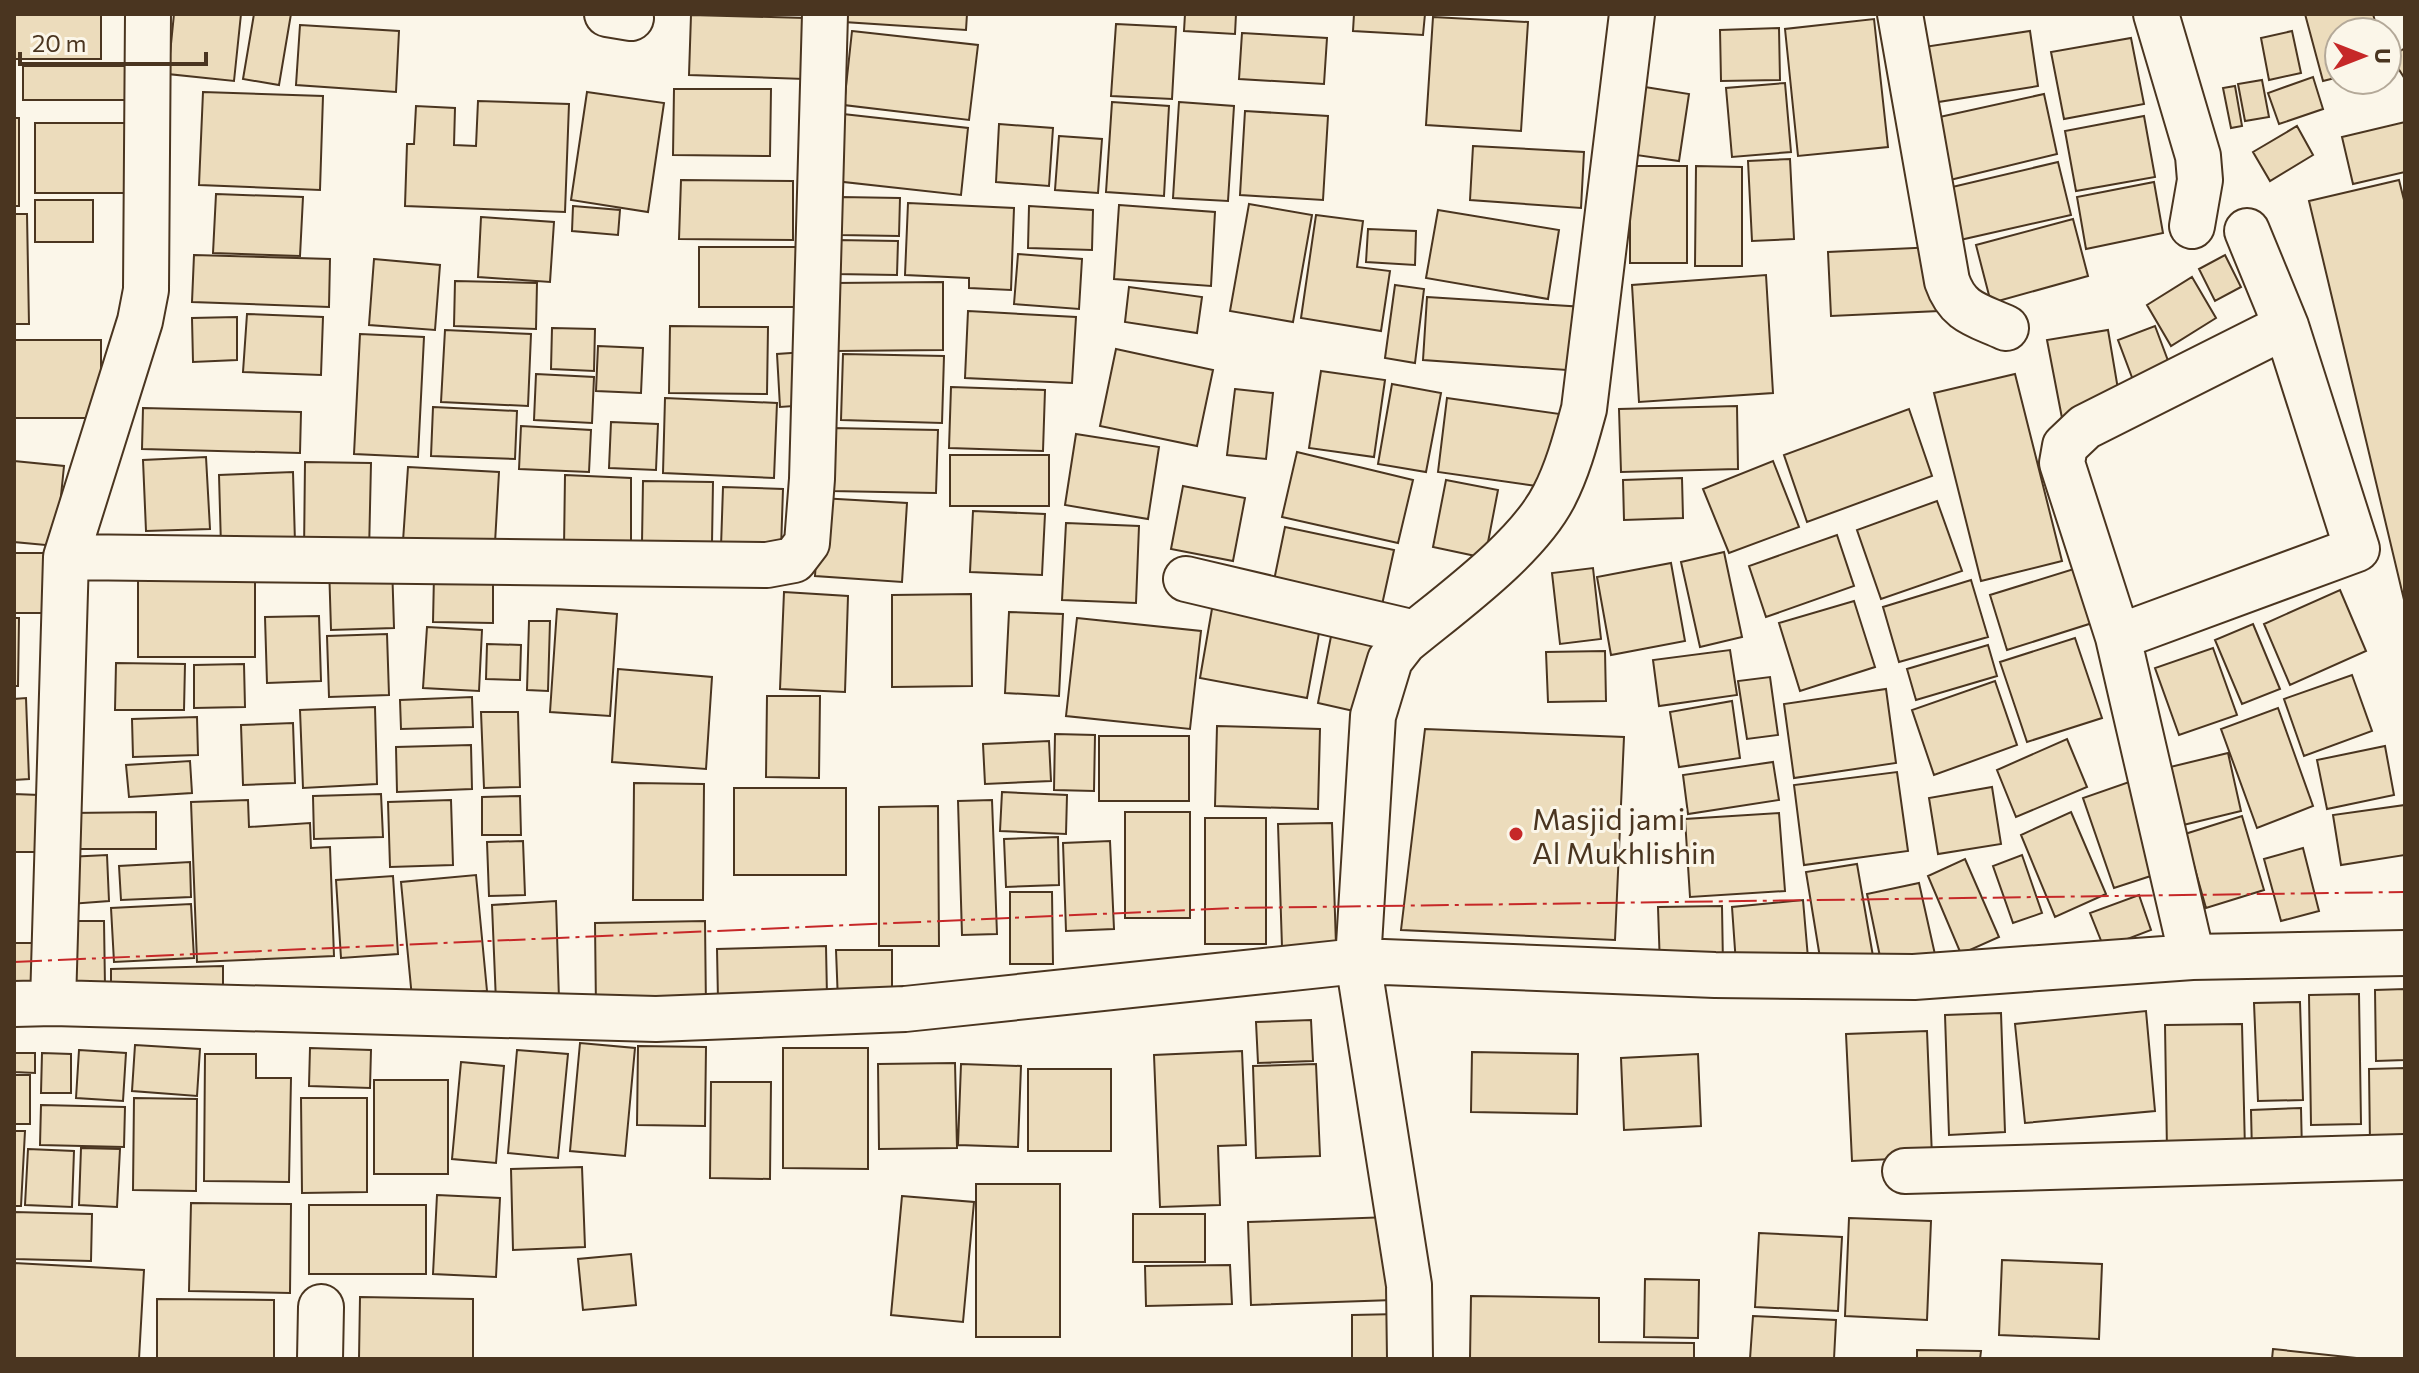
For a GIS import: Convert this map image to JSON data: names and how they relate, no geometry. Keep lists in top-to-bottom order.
{
  "places": ["Masjid jami Al Mukhlishin"],
  "scale_bar": "20 m",
  "north": "right"
}
